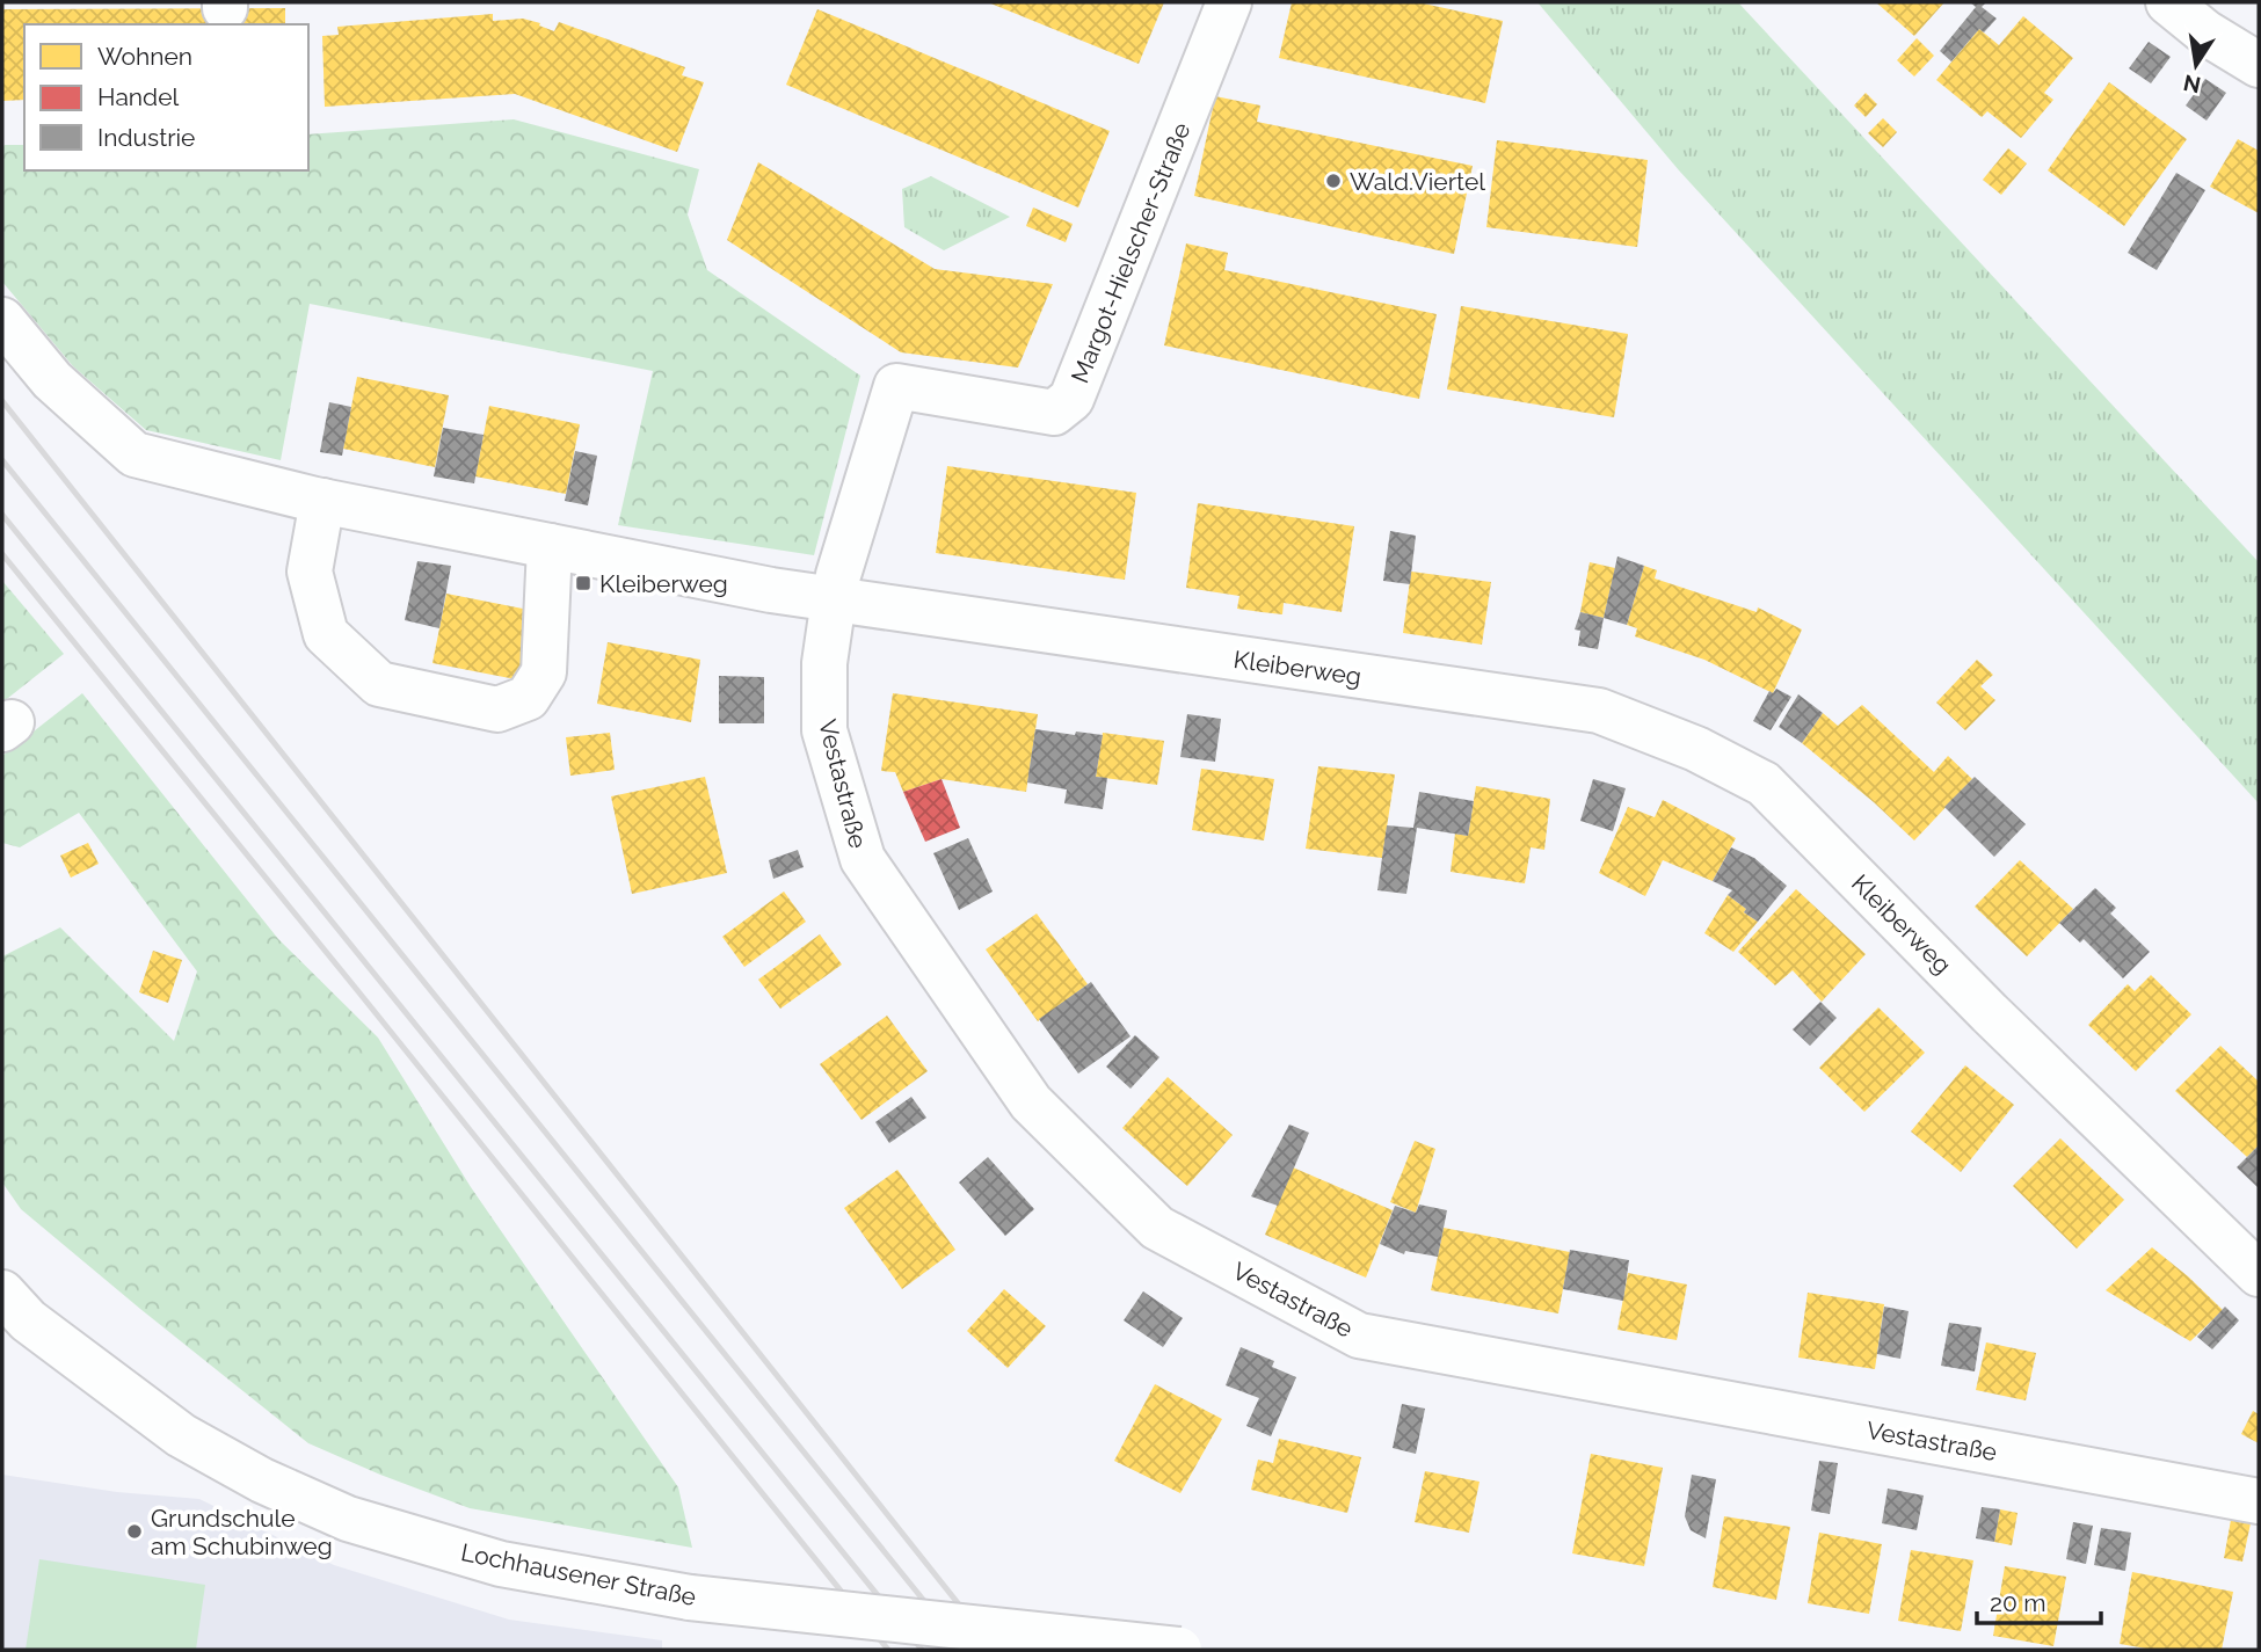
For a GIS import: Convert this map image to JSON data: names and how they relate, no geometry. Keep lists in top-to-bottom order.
{
  "streets": {
    "main road": [
      "Margot-Hielscher-Straße",
      "Kleiberweg",
      "Vestastraße",
      "Lochhausener Straße"
    ]
  },
  "crossings": [
    ["Margot-Hielscher-Straße", "Kleiberweg"],
    ["Margot-Hielscher-Straße", "Vestastraße"],
    ["Kleiberweg", "Vestastraße"]
  ],
  "places": {
    "other": ["Wald.Viertel", "Grundschule am Schubinweg"],
    "transit": ["Kleiberweg"]
  },
  "legend": ["Wohnen", "Handel", "Industrie"],
  "scale_bar": "20 m",
  "north": "bottom"
}
